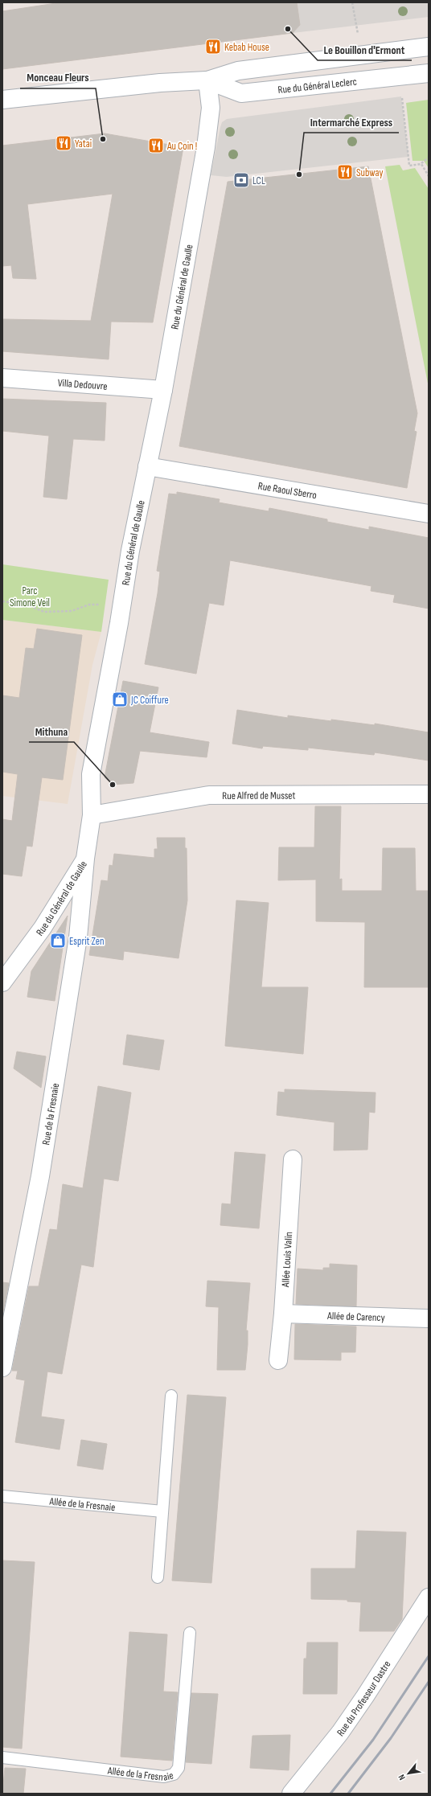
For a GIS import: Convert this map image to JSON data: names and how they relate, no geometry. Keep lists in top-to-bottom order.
{
  "streets": {
    "street": [
      "Rue du Général Leclerc",
      "Rue du Général de Gaulle",
      "Villa Dedouvre",
      "Rue Raoul Sberro",
      "Rue Alfred de Musset",
      "Rue de la Fresnaie",
      "Allée Louis Valin",
      "Allée de Carency",
      "Rue du Professeur Dastre"
    ],
    "lane": ["Allée de la Fresnaie"]
  },
  "crossings": [
    ["Rue du Général Leclerc", "Rue du Général de Gaulle"],
    ["Rue du Général de Gaulle", "Villa Dedouvre"],
    ["Rue du Général de Gaulle", "Rue Raoul Sberro"],
    ["Rue du Général de Gaulle", "Rue Alfred de Musset"],
    ["Rue du Général de Gaulle", "Rue de la Fresnaie"],
    ["Allée Louis Valin", "Allée de Carency"]
  ],
  "parks": ["Parc Simone Veil"],
  "places": {
    "other": [
      "Le Bouillon d'Ermont",
      "Monceau Fleurs",
      "Intermarché Express",
      "Mithuna"
    ],
    "restaurant": [
      "Kebab House",
      "Yatai",
      "Au Coin !",
      "Subway"
    ],
    "bank": ["LCL"],
    "shop": ["JC Coiffure", "Esprit Zen"]
  },
  "north": "bottom left"
}
